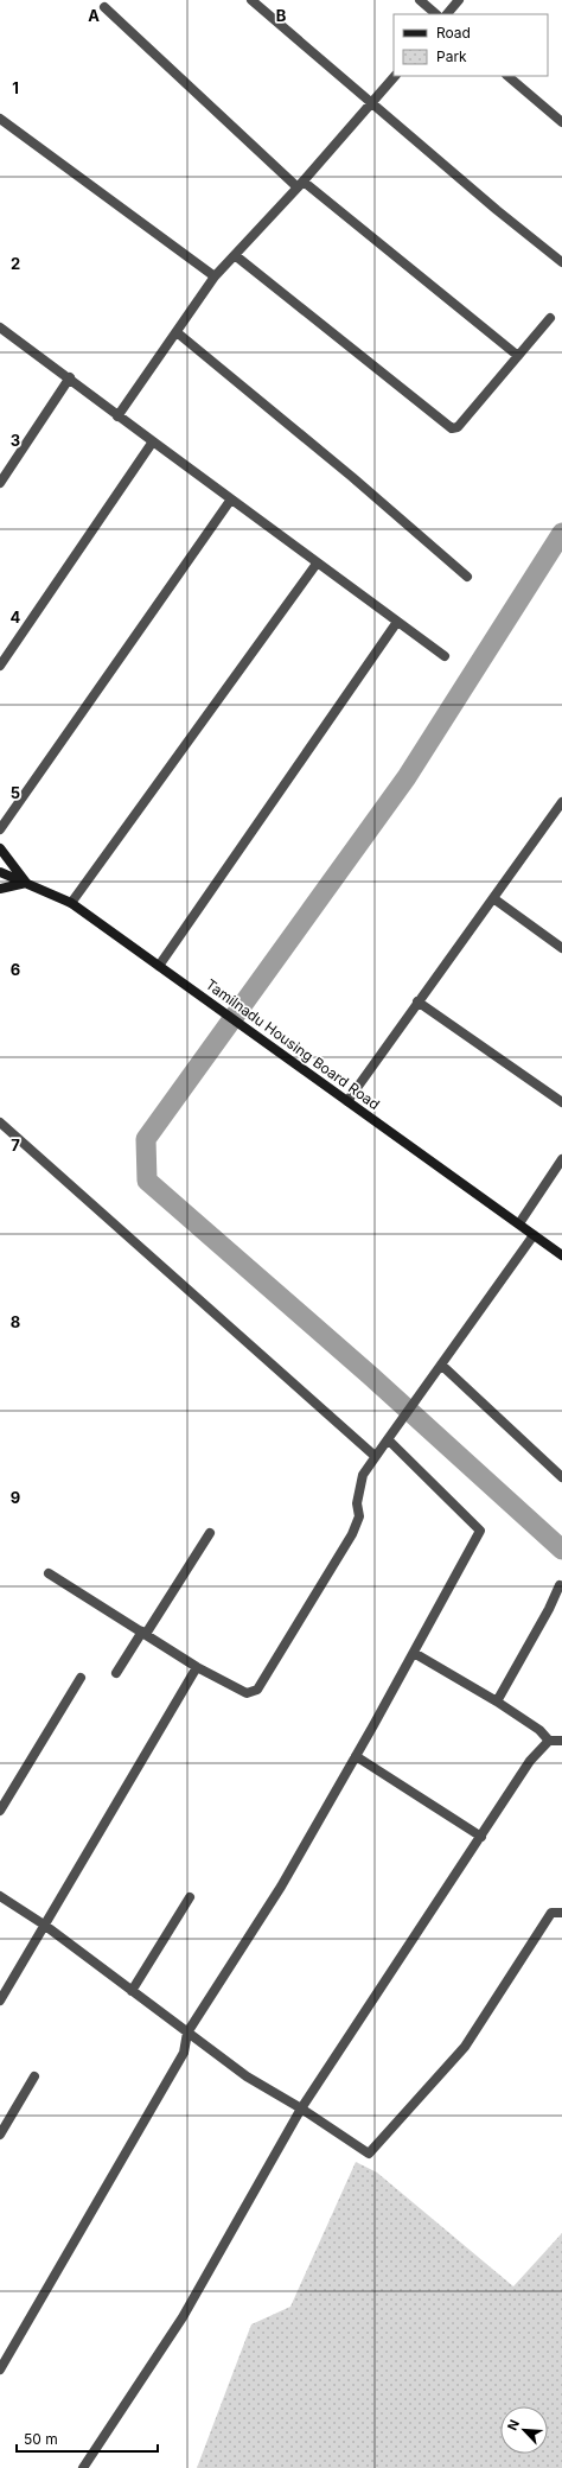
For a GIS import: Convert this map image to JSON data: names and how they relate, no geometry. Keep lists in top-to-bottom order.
{
  "streets": {
    "street": ["Tamilnadu Housing Board Road"]
  },
  "legend": ["Road", "Park"],
  "scale_bar": "50 m",
  "north": "top left",
  "grid": {
    "columns": ["A", "B"],
    "rows": [
      "1",
      "2",
      "3",
      "4",
      "5",
      "6",
      "7",
      "8",
      "9"
    ]
  }
}
